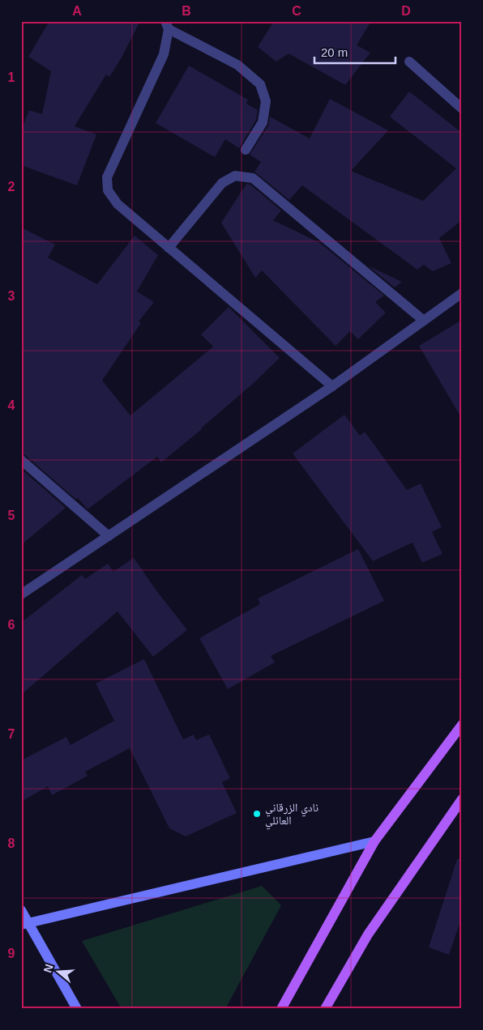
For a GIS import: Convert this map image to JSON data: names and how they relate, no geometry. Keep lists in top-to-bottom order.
{
  "places": ["نادي الزرقاني العائلي"],
  "scale_bar": "20 m",
  "north": "left",
  "grid": {
    "columns": [
      "A",
      "B",
      "C",
      "D"
    ],
    "rows": [
      "1",
      "2",
      "3",
      "4",
      "5",
      "6",
      "7",
      "8",
      "9"
    ]
  }
}
